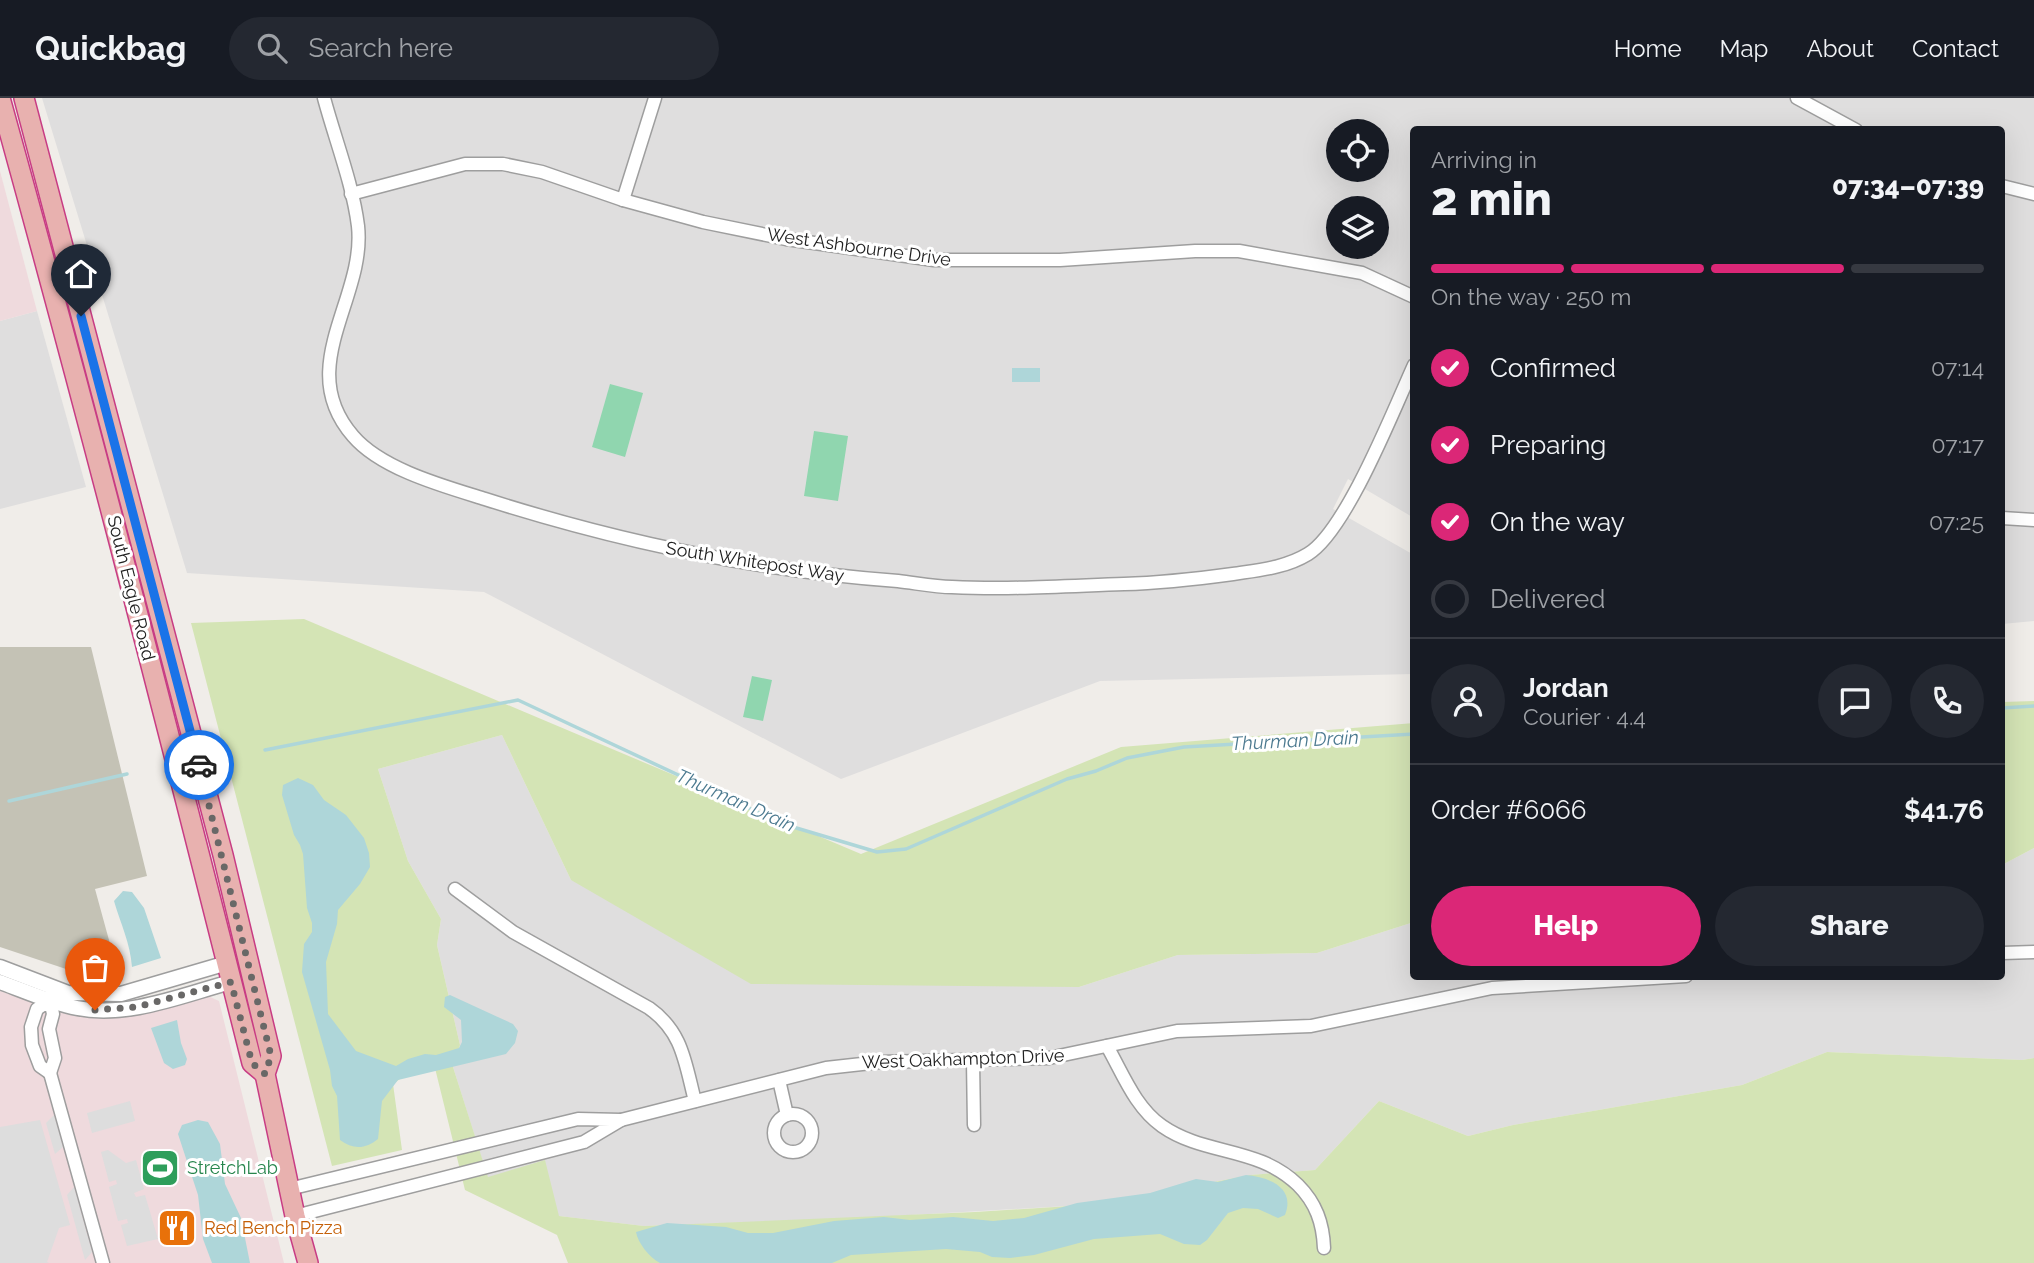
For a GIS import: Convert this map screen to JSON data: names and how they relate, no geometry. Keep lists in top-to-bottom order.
{
  "streets": {
    "highway": ["South Eagle Road"],
    "street": ["West Ashbourne Drive", "South Whitepost Way", "West Oakhampton Drive"]
  },
  "crossings": [
    ["West Ashbourne Drive", "South Whitepost Way"],
    ["South Eagle Road", "West Oakhampton Drive"]
  ],
  "water": ["Thurman Drain"],
  "places": {
    "sports": ["StretchLab"],
    "restaurant": ["Red Bench Pizza"]
  },
  "page": {
    "header": "Quickbag",
    "search": "Search here",
    "nav": [
      "Home",
      "Map",
      "About",
      "Contact"
    ],
    "heading": ["2 min", "Arriving in", "07:34–07:39"],
    "panel": [
      "Jordan",
      "Courier · 4.4",
      "Order #6066",
      "$41.76"
    ],
    "bar": "On the way · 250 m",
    "list": [
      ["Confirmed", "07:14"],
      ["Preparing", "07:17"],
      ["On the way", "07:25"],
      "Delivered"
    ],
    "buttons": ["Help", "Share"]
  }
}
